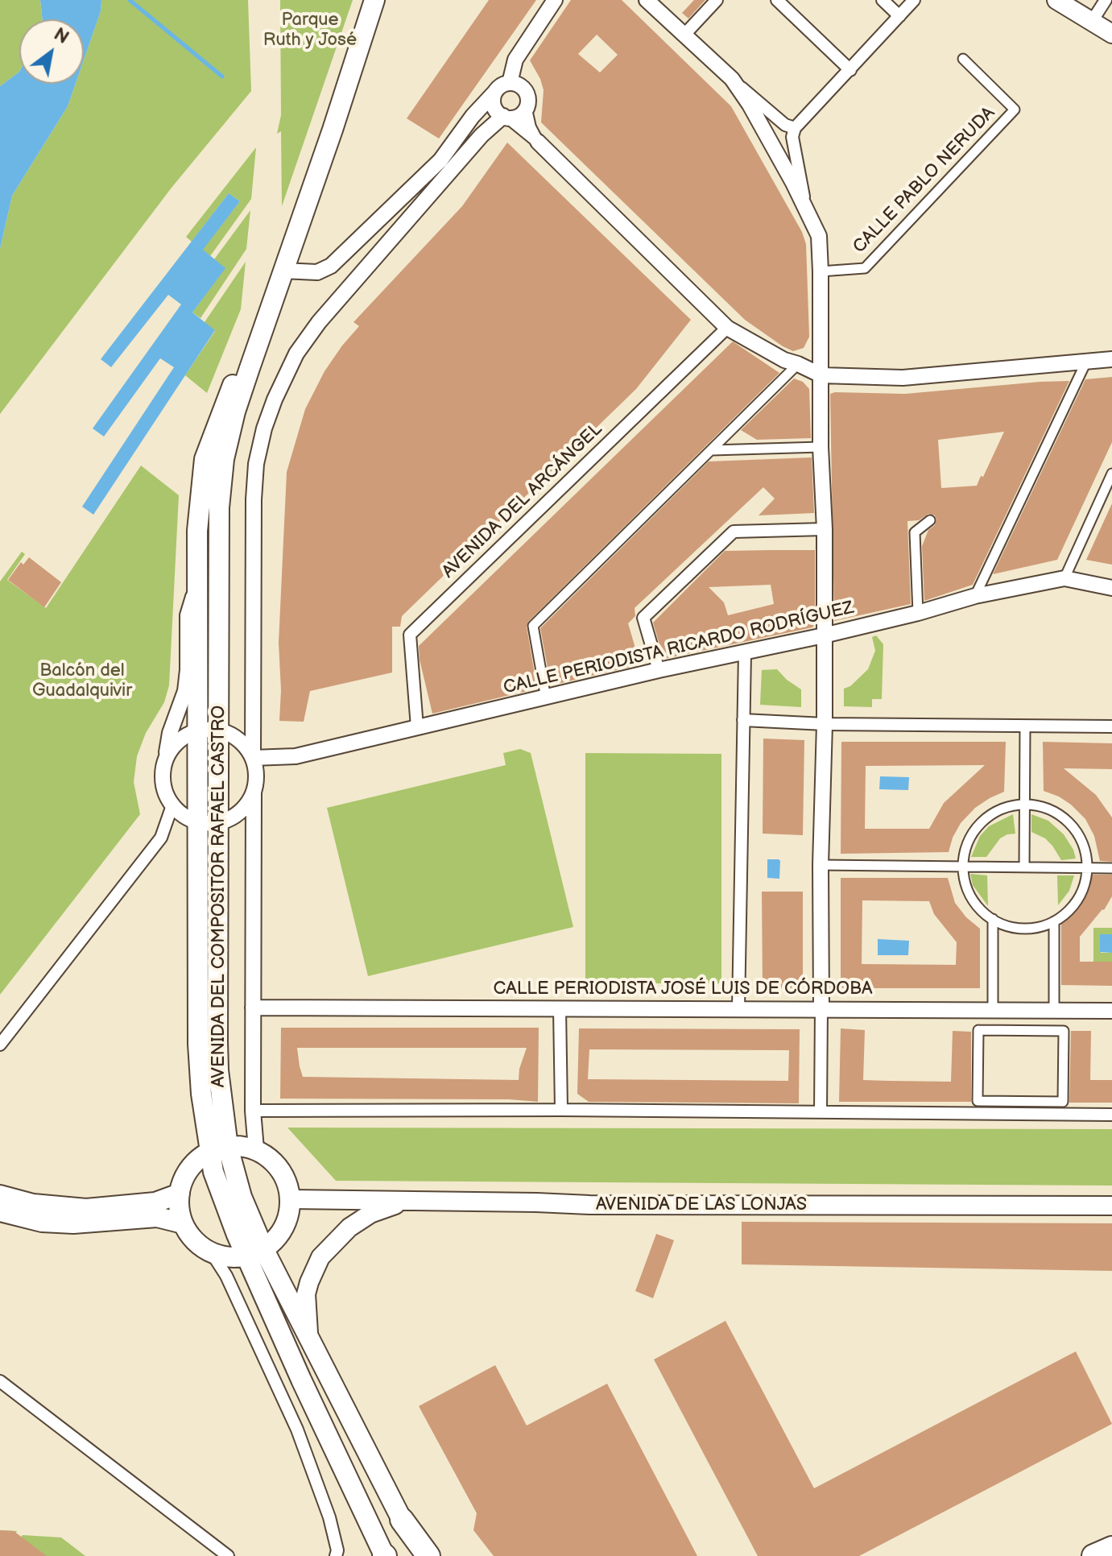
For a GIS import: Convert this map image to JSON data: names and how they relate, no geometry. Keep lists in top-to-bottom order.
{
  "streets": {
    "main road": ["AVENIDA DEL COMPOSITOR RAFAEL CASTRO", "AVENIDA DE LAS LONJAS"],
    "street": [
      "CALLE PABLO NERUDA",
      "AVENIDA DEL ARCÁNGEL",
      "CALLE PERIODISTA RICARDO RODRÍGUEZ",
      "CALLE PERIODISTA JOSÉ LUIS DE CÓRDOBA"
    ]
  },
  "crossings": [
    ["AVENIDA DEL ARCÁNGEL", "CALLE PERIODISTA RICARDO RODRÍGUEZ"]
  ],
  "parks": ["Parque Ruth y José", "Balcón del Guadalquivir"],
  "north": "top right"
}
